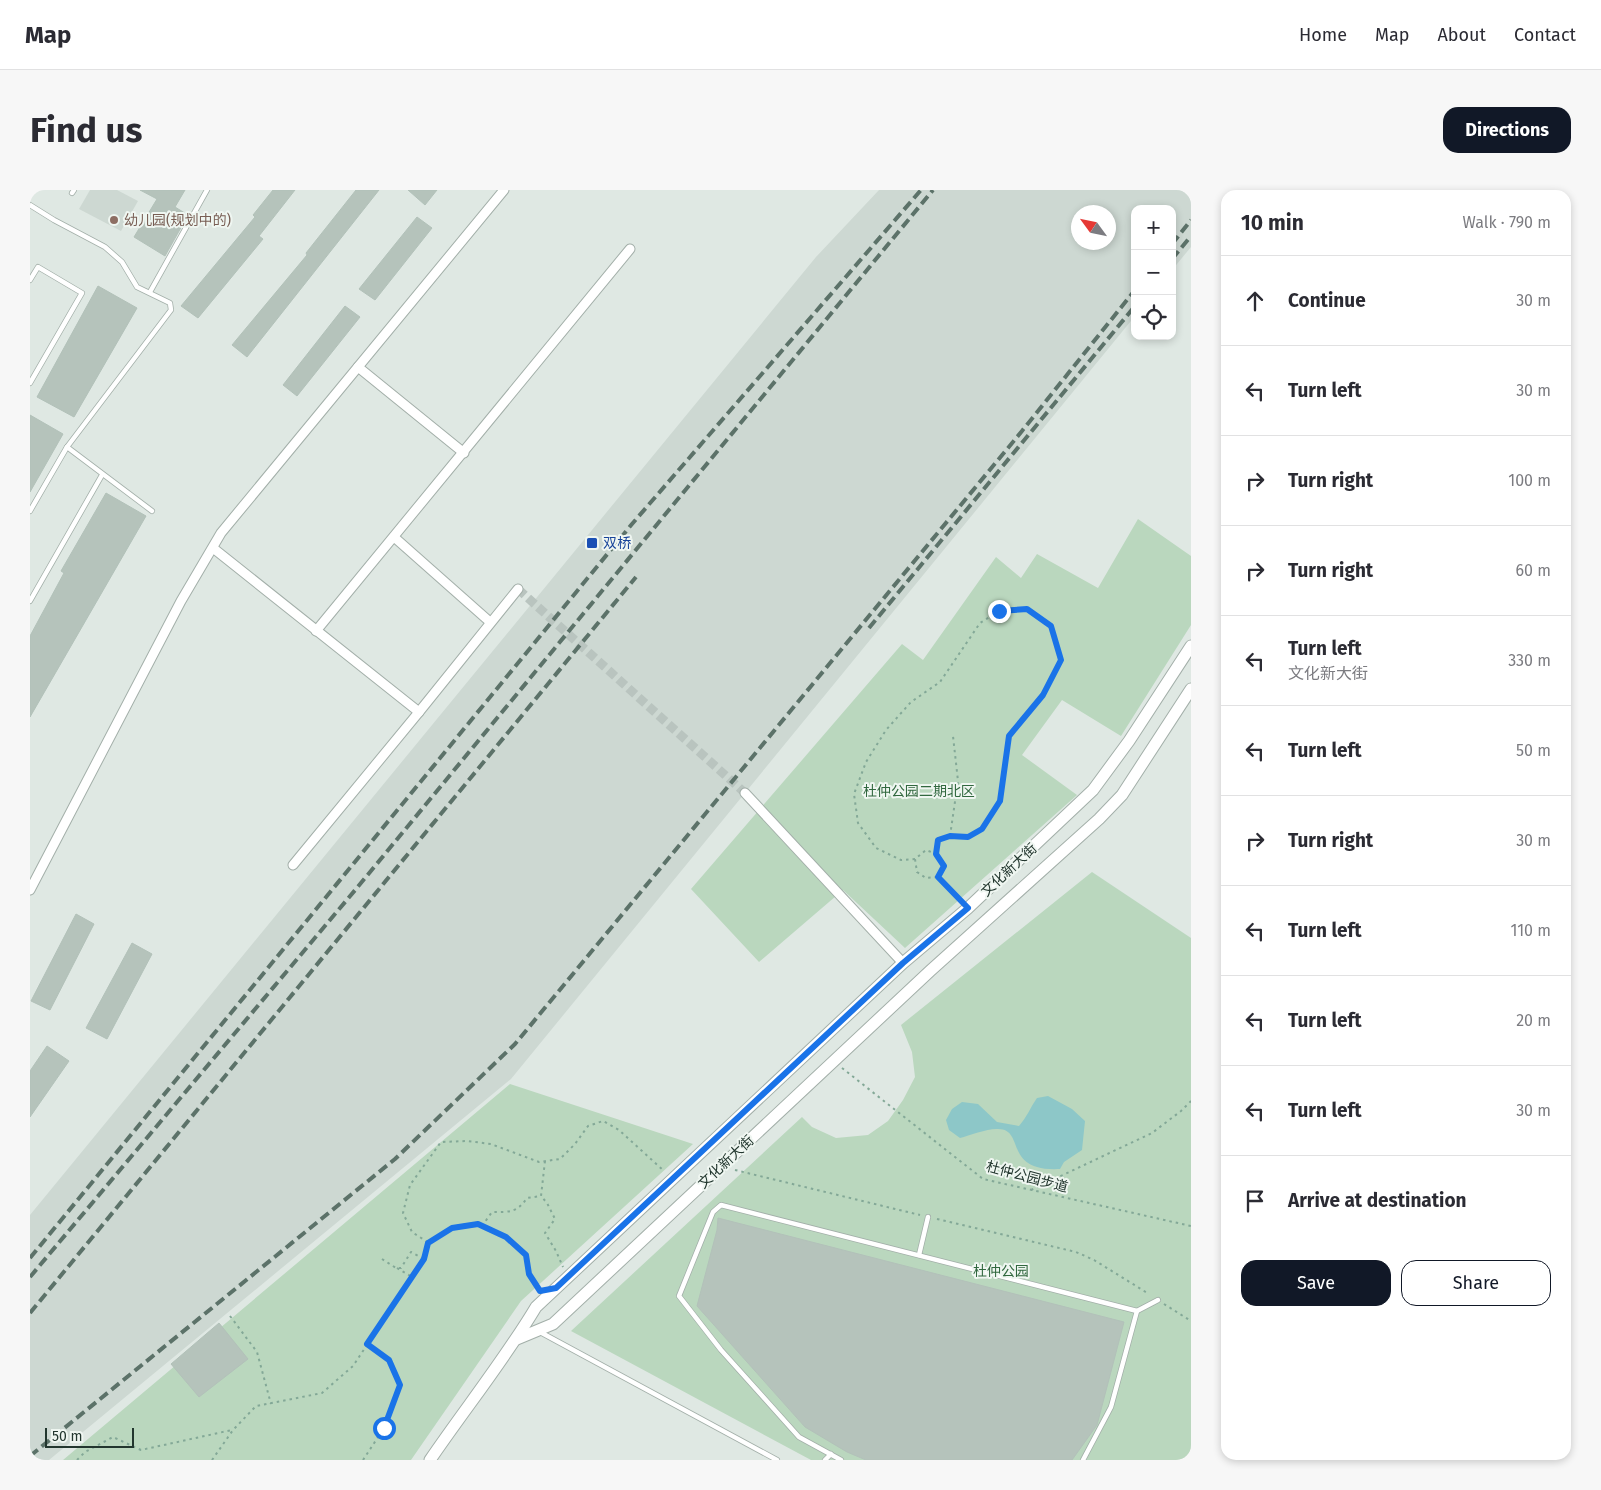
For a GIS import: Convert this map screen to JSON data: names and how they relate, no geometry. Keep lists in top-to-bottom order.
{
  "streets": {
    "street": ["文化新大街"],
    "path": ["杜仲公园步道"]
  },
  "crossings": [
    ["文化新大街", "杜仲公园步道"]
  ],
  "parks": ["杜仲公园二期北区", "杜仲公园"],
  "places": {
    "other": ["幼儿园(规划中的)"],
    "transit": ["双桥"]
  },
  "scale_bar": "50 m",
  "north": "top left",
  "page": {
    "header": "Map",
    "nav": [
      "Home",
      "Map",
      "About",
      "Contact"
    ],
    "buttons": [
      "Directions",
      ["Save", "Share"]
    ],
    "title": "Find us",
    "heading": ["10 min", "Walk · 790 m"],
    "map_buttons": ["+", "−"],
    "list": [
      ["Continue", "30 m"],
      ["Turn left", "30 m"],
      ["Turn right", "100 m"],
      ["Turn right", "60 m"],
      ["Turn left", "文化新大街", "330 m"],
      ["Turn left", "50 m"],
      ["Turn right", "30 m"],
      ["Turn left", "110 m"],
      ["Turn left", "20 m"],
      ["Turn left", "30 m"],
      "Arrive at destination"
    ],
    "scale": "50 m"
  }
}
